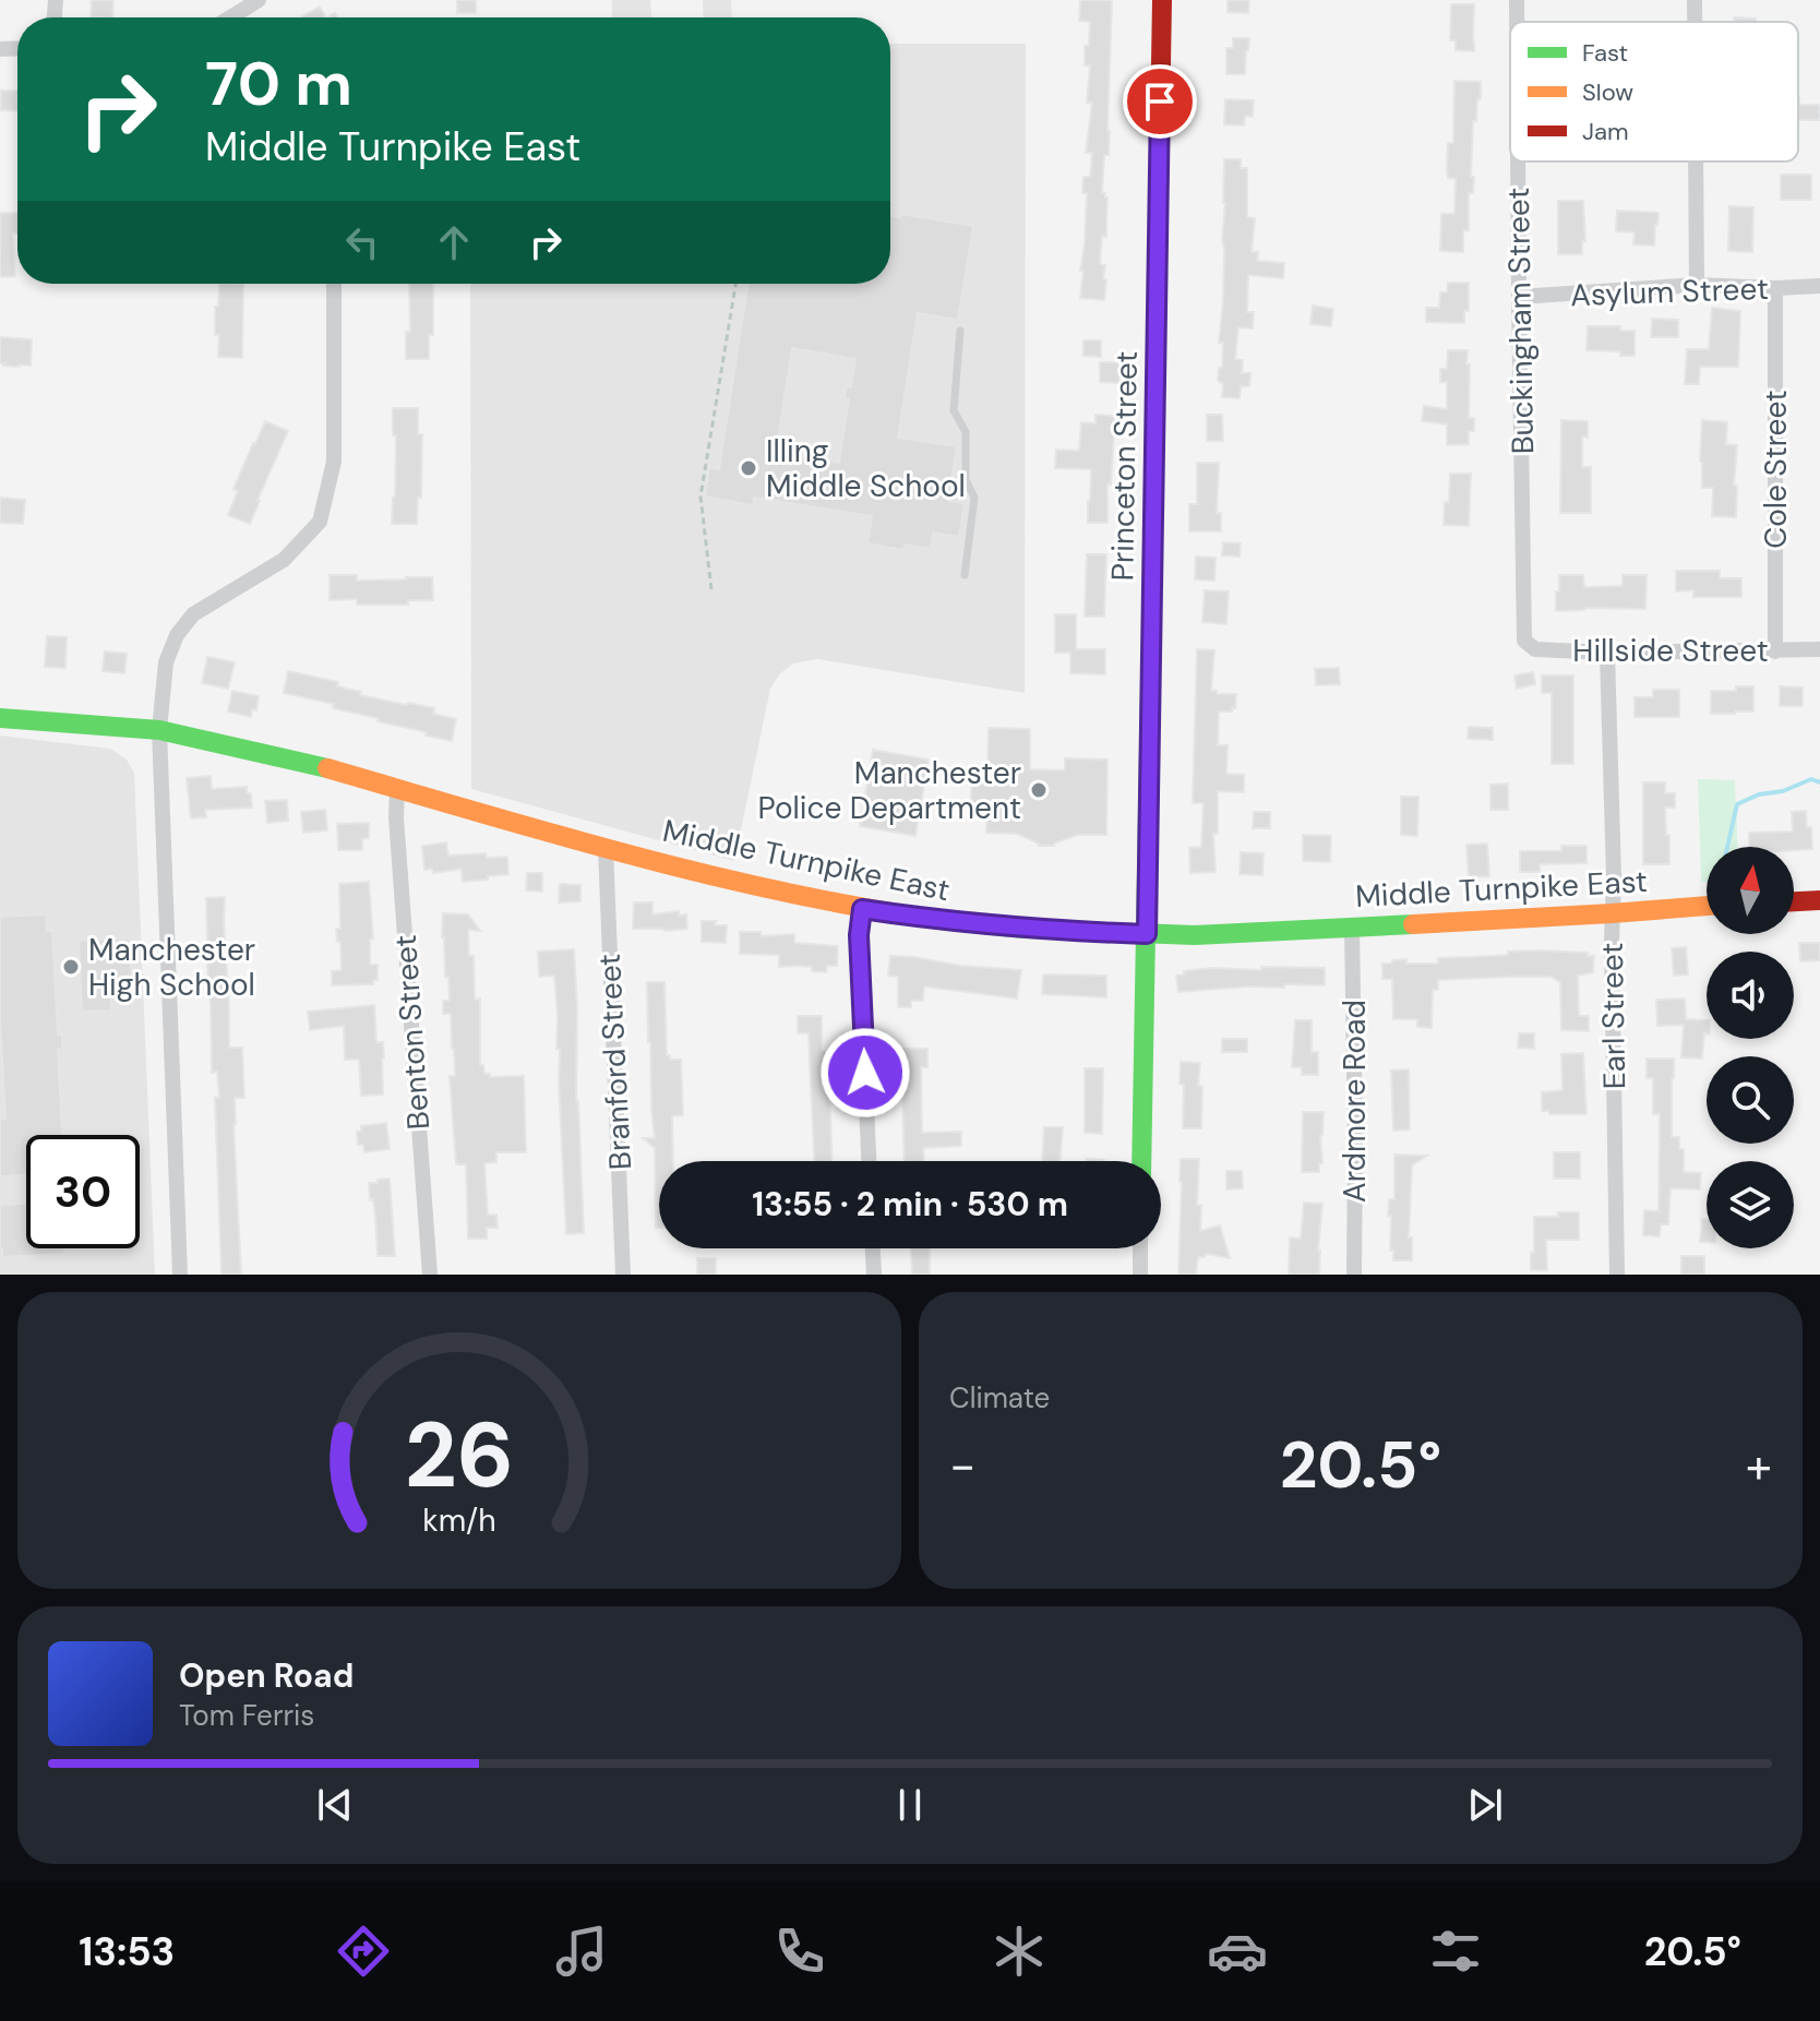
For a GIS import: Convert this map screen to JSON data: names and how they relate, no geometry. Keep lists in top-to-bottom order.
{
  "streets": {
    "main road": ["Princeton Street", "Middle Turnpike East"],
    "street": [
      "Asylum Street",
      "Buckingham Street",
      "Cole Street",
      "Hillside Street",
      "Earl Street",
      "Benton Street",
      "Branford Street",
      "Ardmore Road"
    ]
  },
  "crossings": [
    ["Asylum Street", "Buckingham Street"],
    ["Asylum Street", "Cole Street"],
    ["Buckingham Street", "Hillside Street"],
    ["Princeton Street", "Middle Turnpike East"],
    ["Cole Street", "Hillside Street"],
    ["Hillside Street", "Earl Street"],
    ["Middle Turnpike East", "Earl Street"],
    ["Middle Turnpike East", "Benton Street"],
    ["Middle Turnpike East", "Branford Street"],
    ["Middle Turnpike East", "Ardmore Road"]
  ],
  "places": ["Illing Middle School", "Manchester Police Department", "Manchester High School"],
  "legend": ["Fast", "Slow", "Jam"],
  "north": "top",
  "page": {
    "turn": ["70 m", "Middle Turnpike East"],
    "limit": "30",
    "trip": "13:55 · 2 min · 530 m",
    "tile": "Climate",
    "heat": ["−", "20.5°", "+"],
    "song": ["Open Road", "Tom Ferris"],
    "tabs": ["13:53", "20.5°"],
    "gauge": ["26", "km/h"]
  }
}
